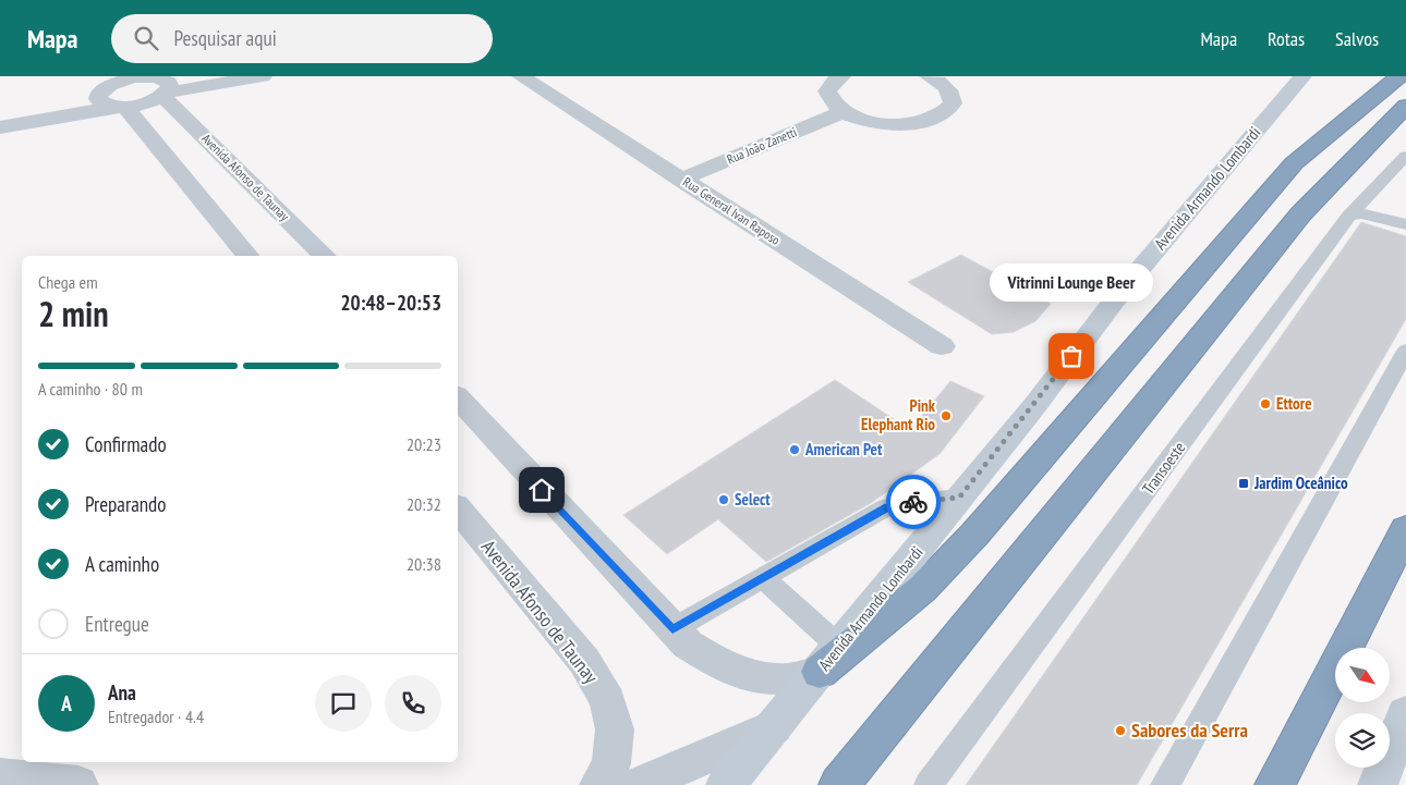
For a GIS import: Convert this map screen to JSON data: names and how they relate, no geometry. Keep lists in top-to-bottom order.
{
  "streets": {
    "main road": ["Avenida Armando Lombardi"],
    "street": ["Rua João Zanetti", "Avenida Afonso de Taunay", "Rua General Ivan Raposo"],
    "lane": ["Transoeste"]
  },
  "crossings": [
    ["Rua João Zanetti", "Rua General Ivan Raposo"]
  ],
  "places": {
    "other": [
      "Vitrinni Lounge Beer",
      "Ettore",
      "Pink Elephant Rio",
      "American Pet",
      "Select",
      "Sabores da Serra"
    ],
    "transit": ["Jardim Oceânico"]
  },
  "north": "bottom right",
  "page": {
    "header": "Mapa",
    "search": "Pesquisar aqui",
    "nav": ["Mapa", "Rotas", "Salvos"],
    "heading": ["2 min", "Chega em", "20:48–20:53"],
    "panel": ["Ana", "Entregador · 4.4"],
    "bubble": "Vitrinni Lounge Beer",
    "bar": "A caminho · 80 m",
    "list": [
      ["Confirmado", "20:23"],
      ["Preparando", "20:32"],
      ["A caminho", "20:38"],
      "Entregue"
    ],
    "round": "A"
  }
}
